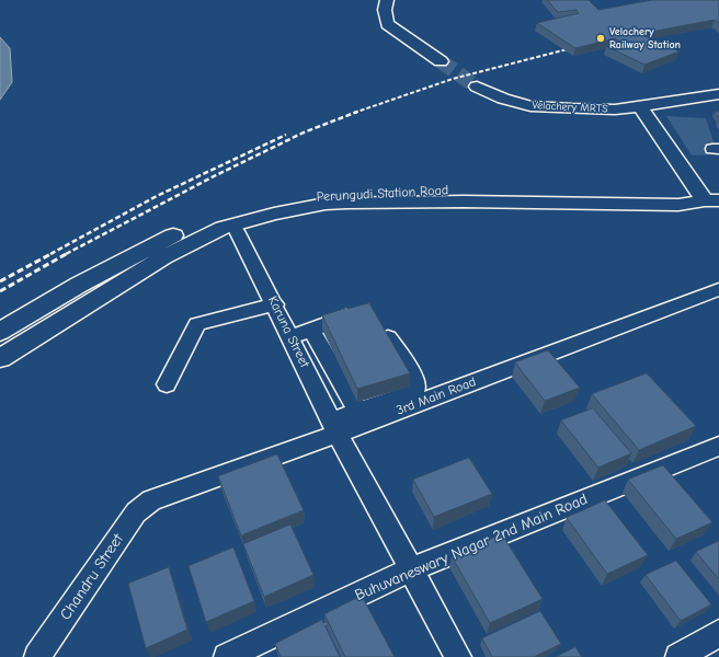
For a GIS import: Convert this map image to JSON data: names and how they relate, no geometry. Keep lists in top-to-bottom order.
{
  "streets": {
    "street": [
      "Velachery MRTS",
      "Perungudi Station Road",
      "Karuna Street",
      "3rd Main Road",
      "Buhuvaneswary Nagar 2nd Main Road",
      "Chandru Street"
    ]
  },
  "crossings": [
    ["Karuna Street", "3rd Main Road"],
    ["Karuna Street", "Buhuvaneswary Nagar 2nd Main Road"],
    ["3rd Main Road", "Chandru Street"]
  ],
  "places": ["Velachery Railway Station"]
}
